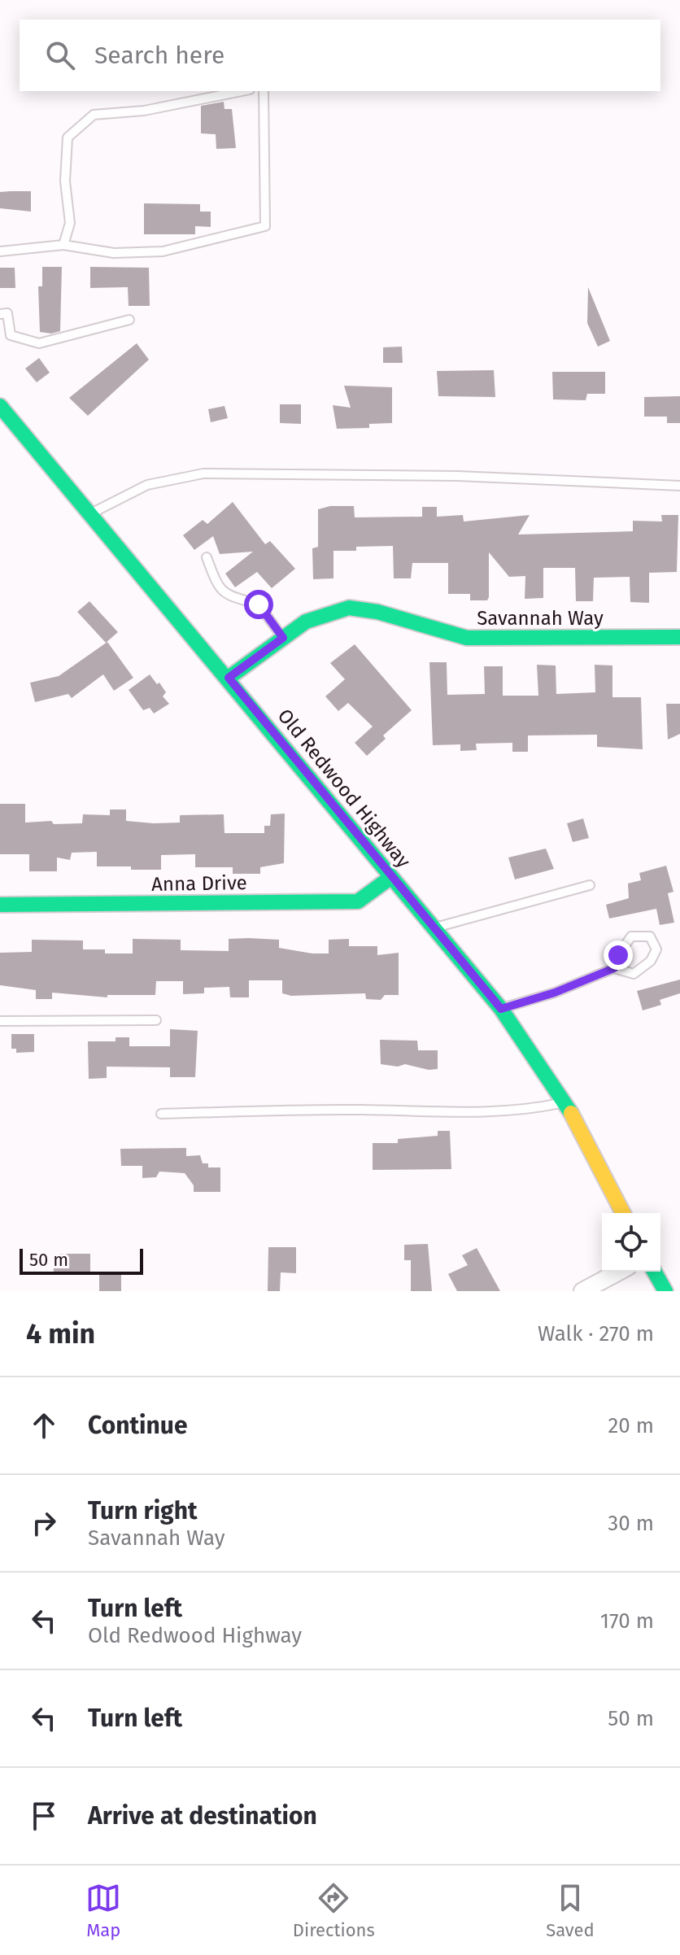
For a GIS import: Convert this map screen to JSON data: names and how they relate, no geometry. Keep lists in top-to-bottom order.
{
  "streets": {
    "main road": ["Savannah Way", "Old Redwood Highway", "Anna Drive"]
  },
  "crossings": [
    ["Savannah Way", "Old Redwood Highway"],
    ["Old Redwood Highway", "Anna Drive"]
  ],
  "scale_bar": "50 m",
  "page": {
    "search": "Search here",
    "scale": "50 m",
    "heading": ["4 min", "Walk · 270 m"],
    "list": [
      ["Continue", "20 m"],
      ["Turn right", "Savannah Way", "30 m"],
      ["Turn left", "Old Redwood Highway", "170 m"],
      ["Turn left", "50 m"],
      "Arrive at destination"
    ],
    "nav": ["Map", "Directions", "Saved"]
  }
}
